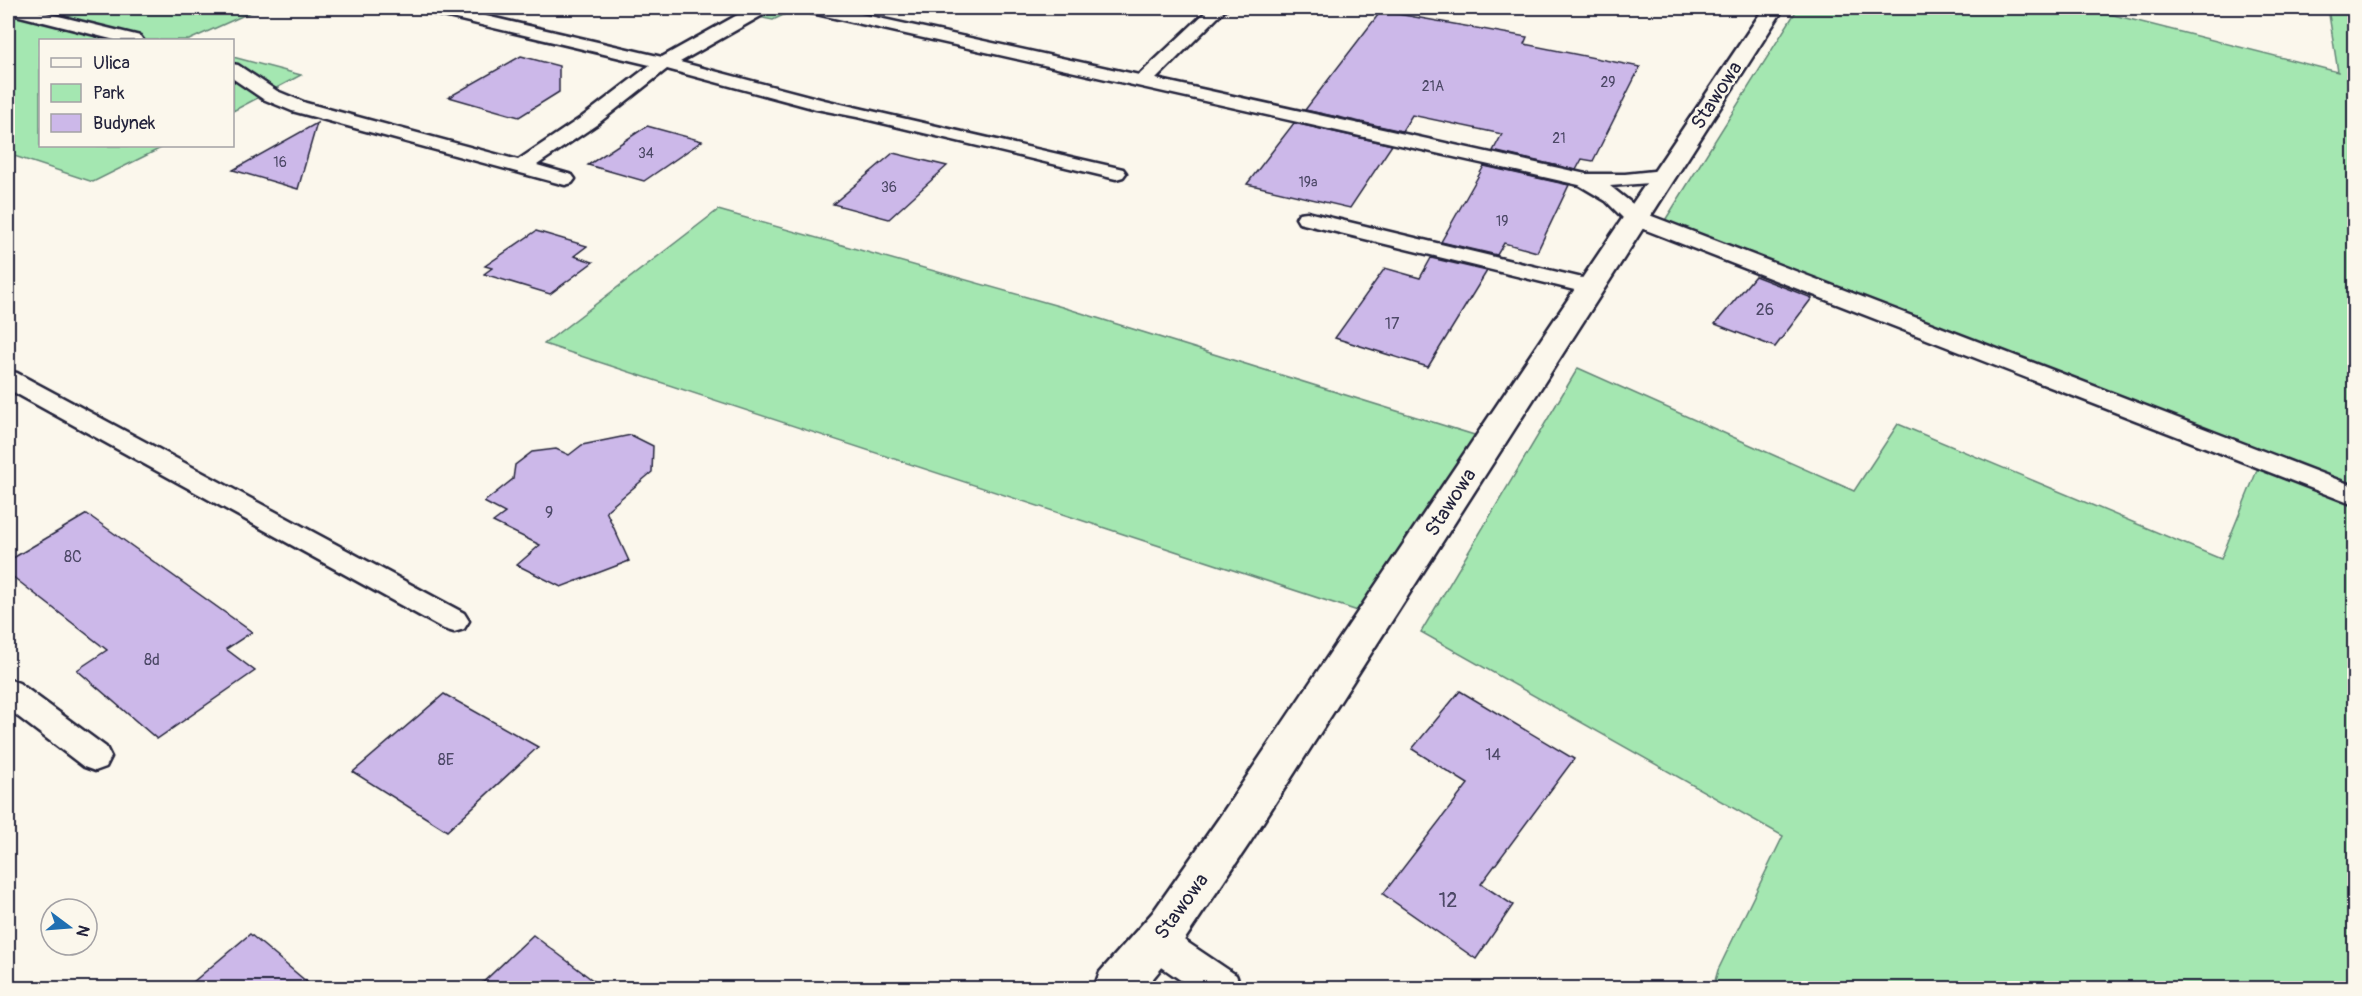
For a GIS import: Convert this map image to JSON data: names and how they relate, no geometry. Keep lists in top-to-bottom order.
{
  "streets": {
    "street": ["Stawowa"]
  },
  "house_numbers": [
    "29",
    "21A",
    "21",
    "34",
    "16",
    "19a",
    "36",
    "19",
    "26",
    "17",
    "9",
    "8C",
    "8d",
    "14",
    "8E",
    "12"
  ],
  "legend": ["Ulica", "Park", "Budynek"],
  "north": "right"
}
